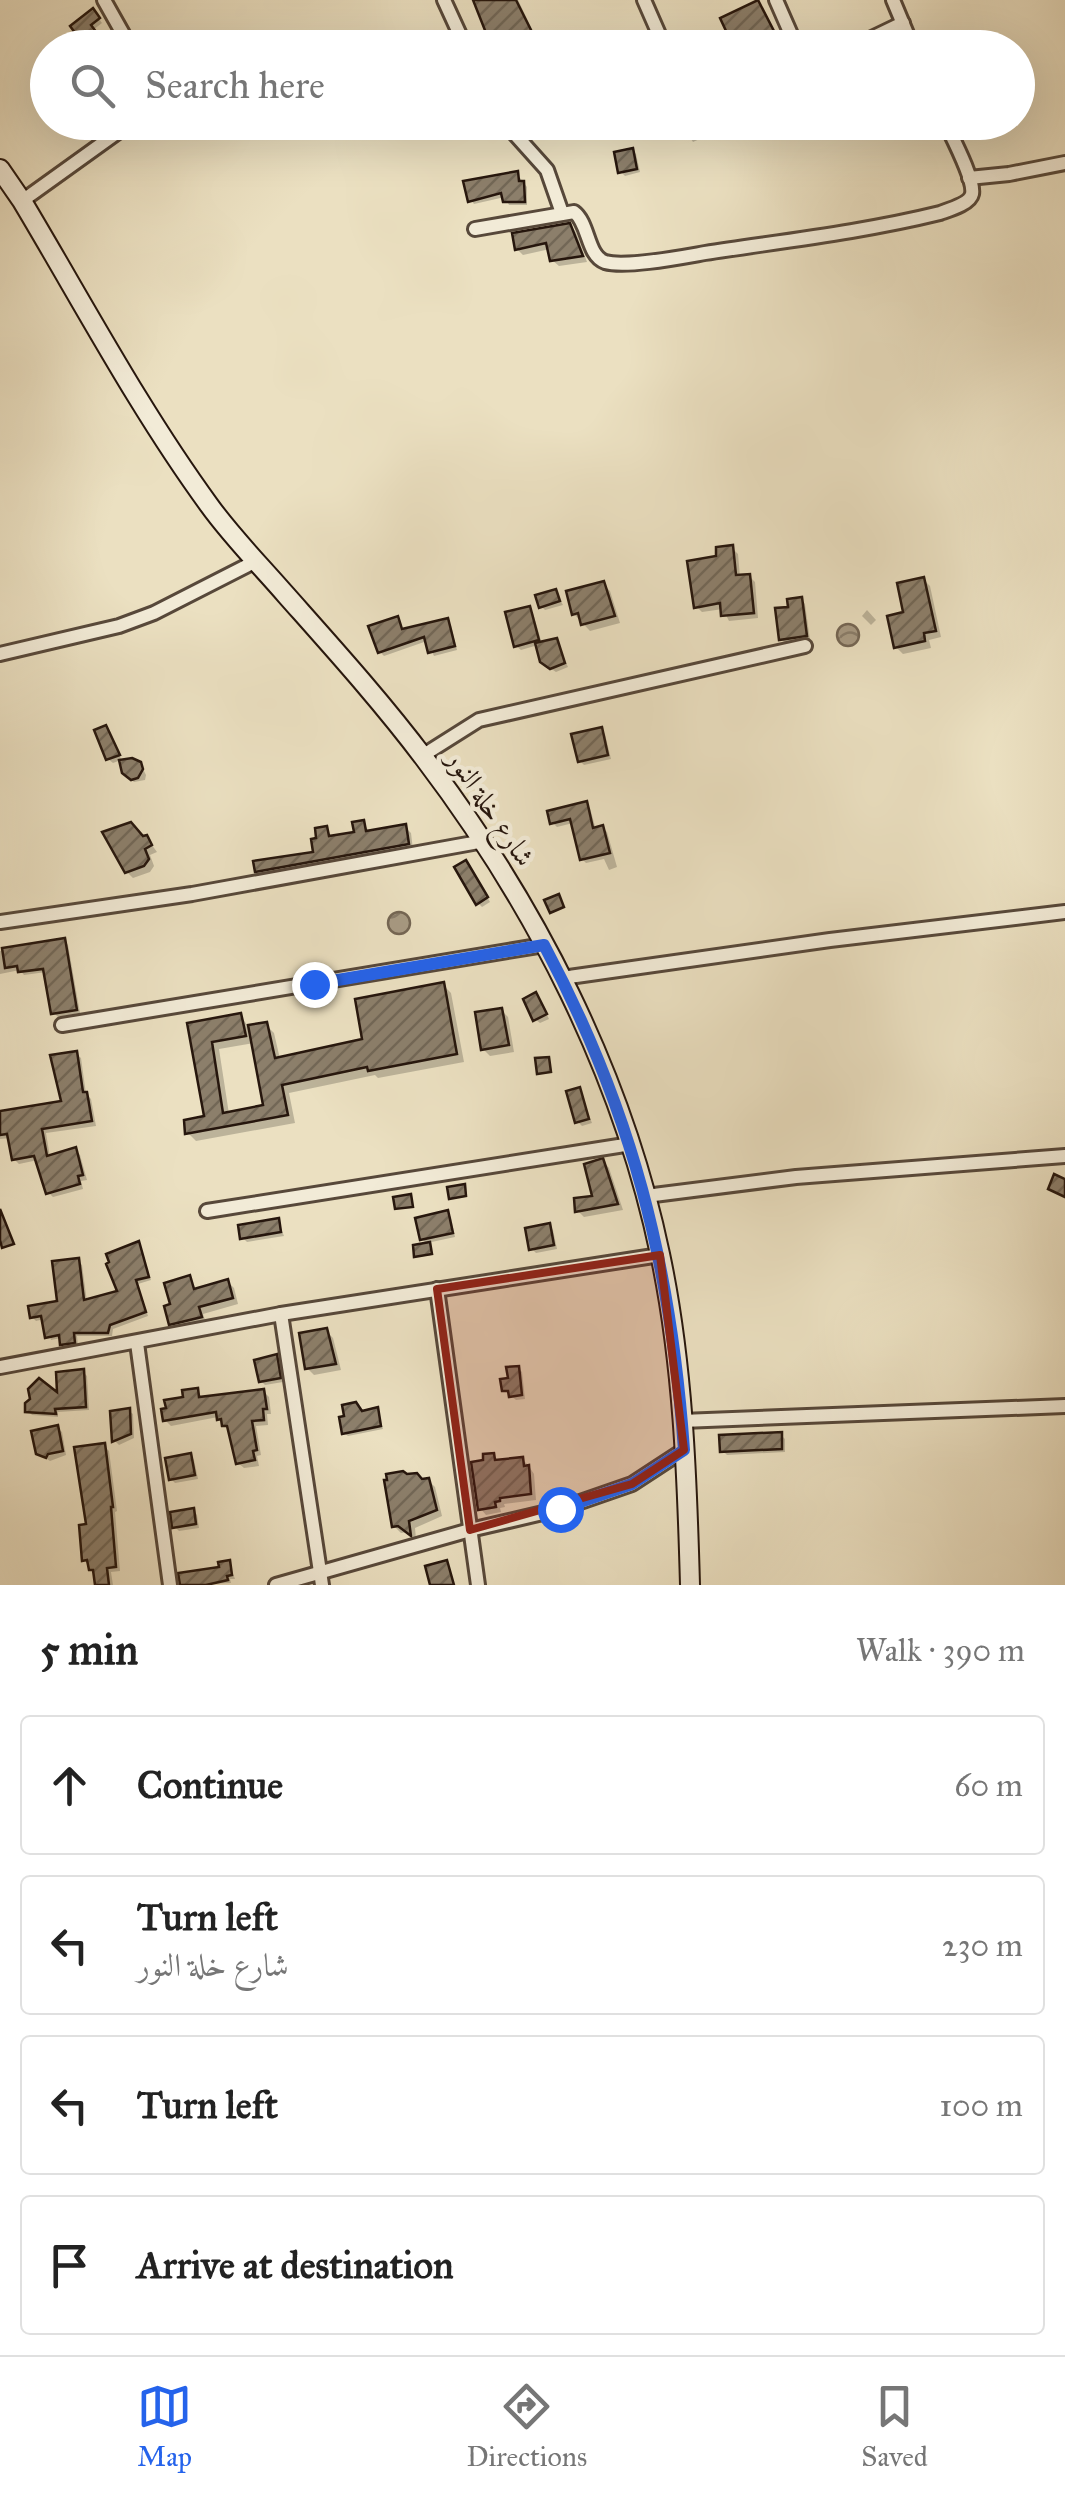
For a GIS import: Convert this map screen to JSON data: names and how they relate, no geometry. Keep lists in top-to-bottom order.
{
  "streets": {
    "street": ["شارع خلة النور"]
  },
  "page": {
    "search": "Search here",
    "heading": ["5 min", "Walk · 390 m"],
    "list": [
      ["Continue", "60 m"],
      ["Turn left", "شارع خلة النور", "230 m"],
      ["Turn left", "100 m"],
      "Arrive at destination"
    ],
    "nav": ["Map", "Directions", "Saved"]
  }
}
